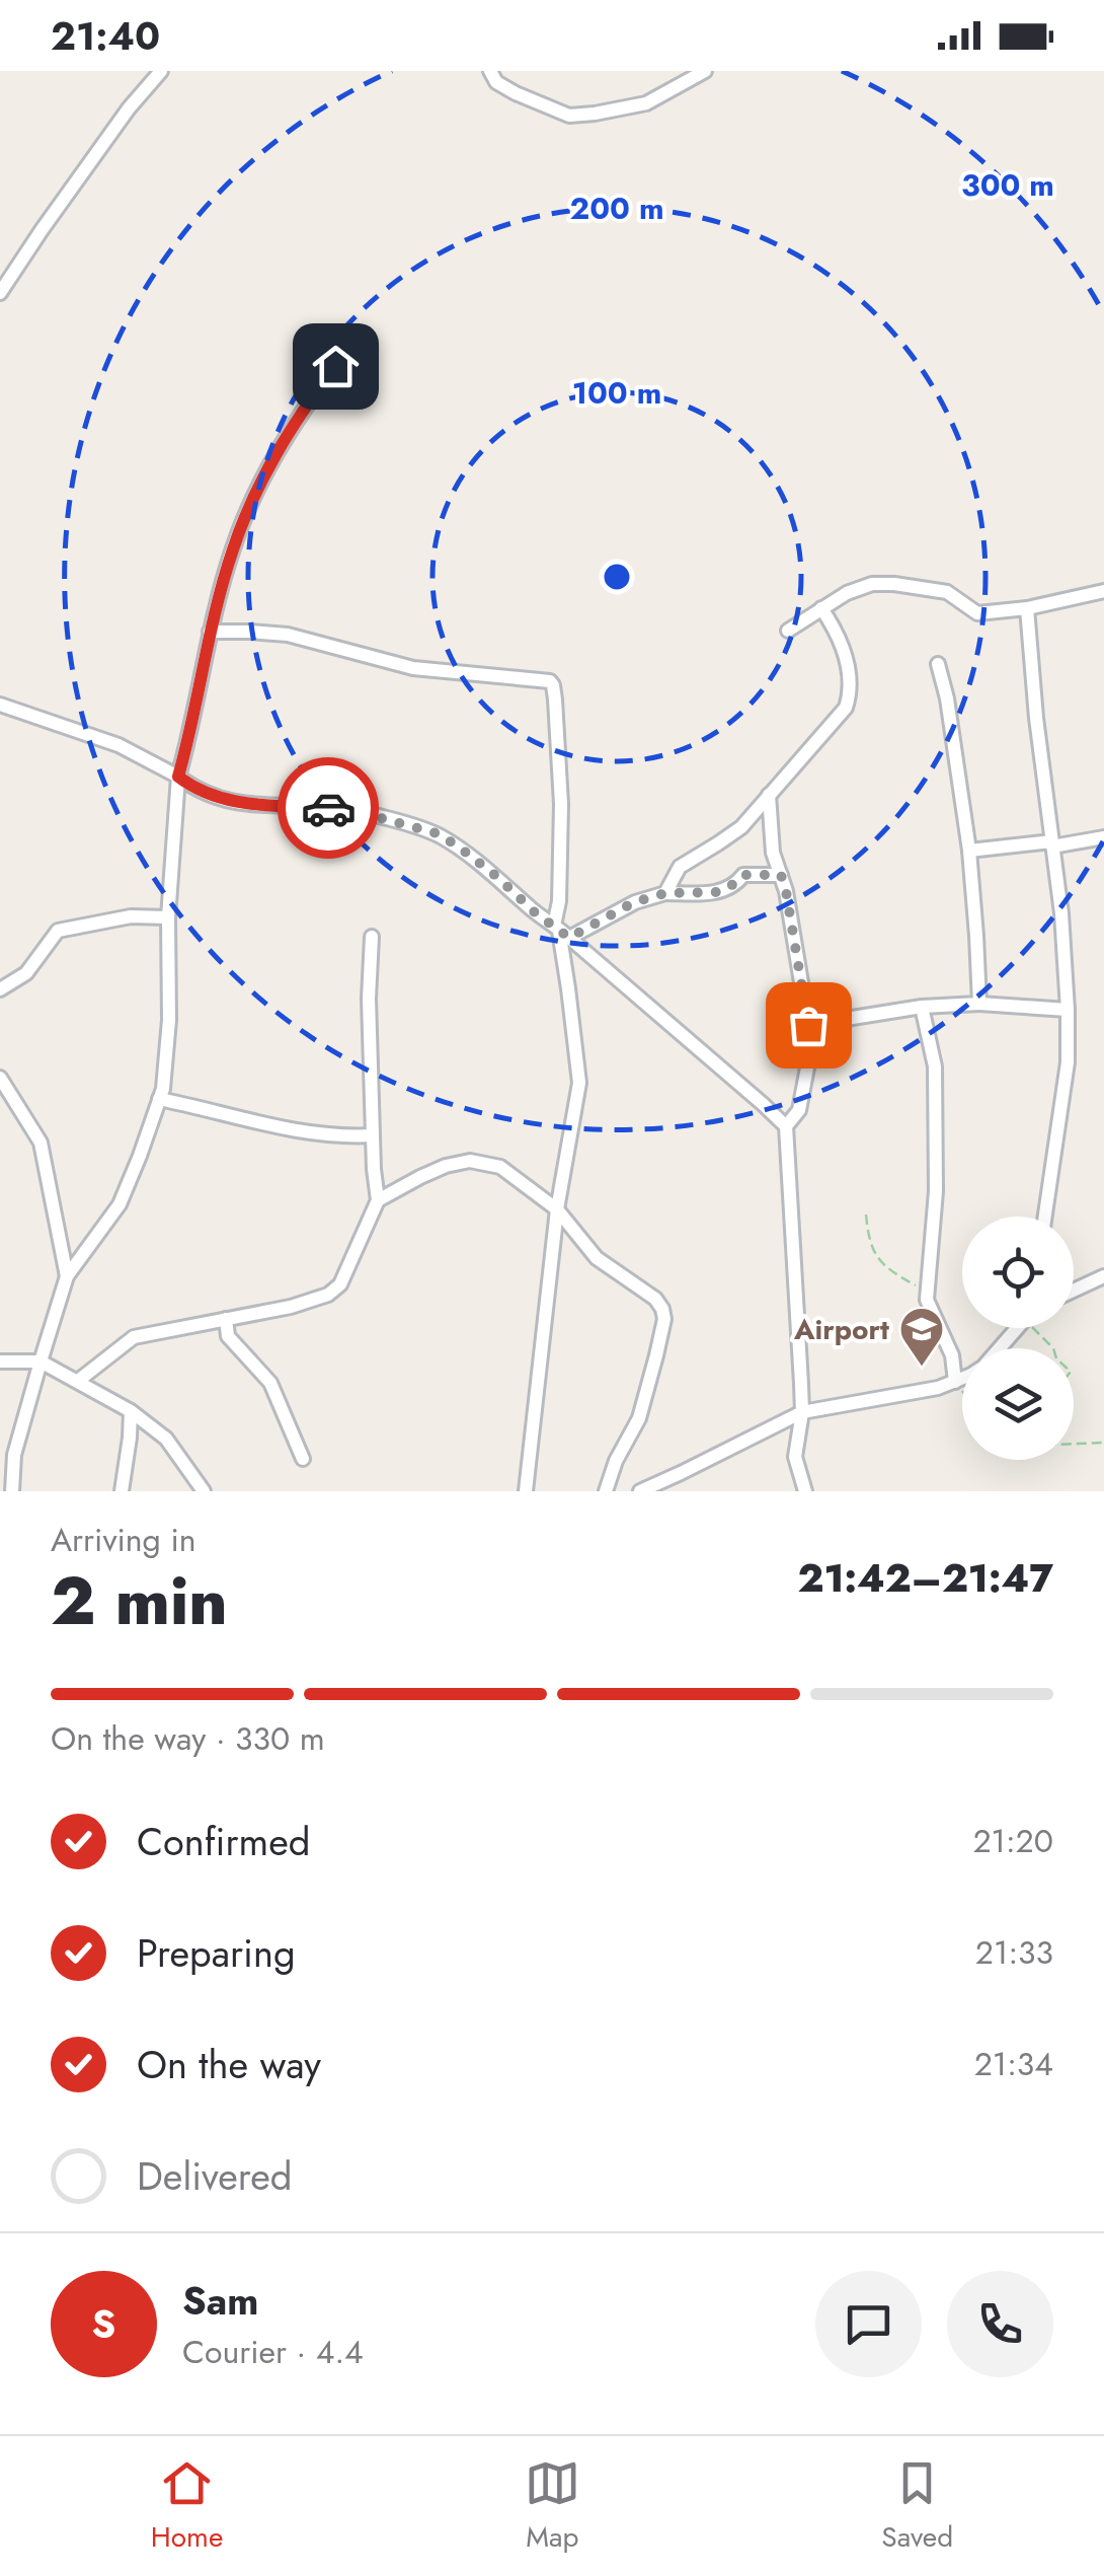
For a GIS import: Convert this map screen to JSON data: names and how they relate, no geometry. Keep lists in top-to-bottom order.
{
  "places": {
    "school or university": ["Airport"]
  },
  "page": {
    "status": "21:40",
    "heading": ["2 min", "Arriving in", "21:42–21:47"],
    "panel": ["Sam", "Courier · 4.4"],
    "bar": "On the way · 330 m",
    "list": [
      ["Confirmed", "21:20"],
      ["Preparing", "21:33"],
      ["On the way", "21:34"],
      "Delivered"
    ],
    "round": "S",
    "tabs": ["Home", "Map", "Saved"]
  },
  "rings": ["300 m", "200 m", "100 m"]
}
